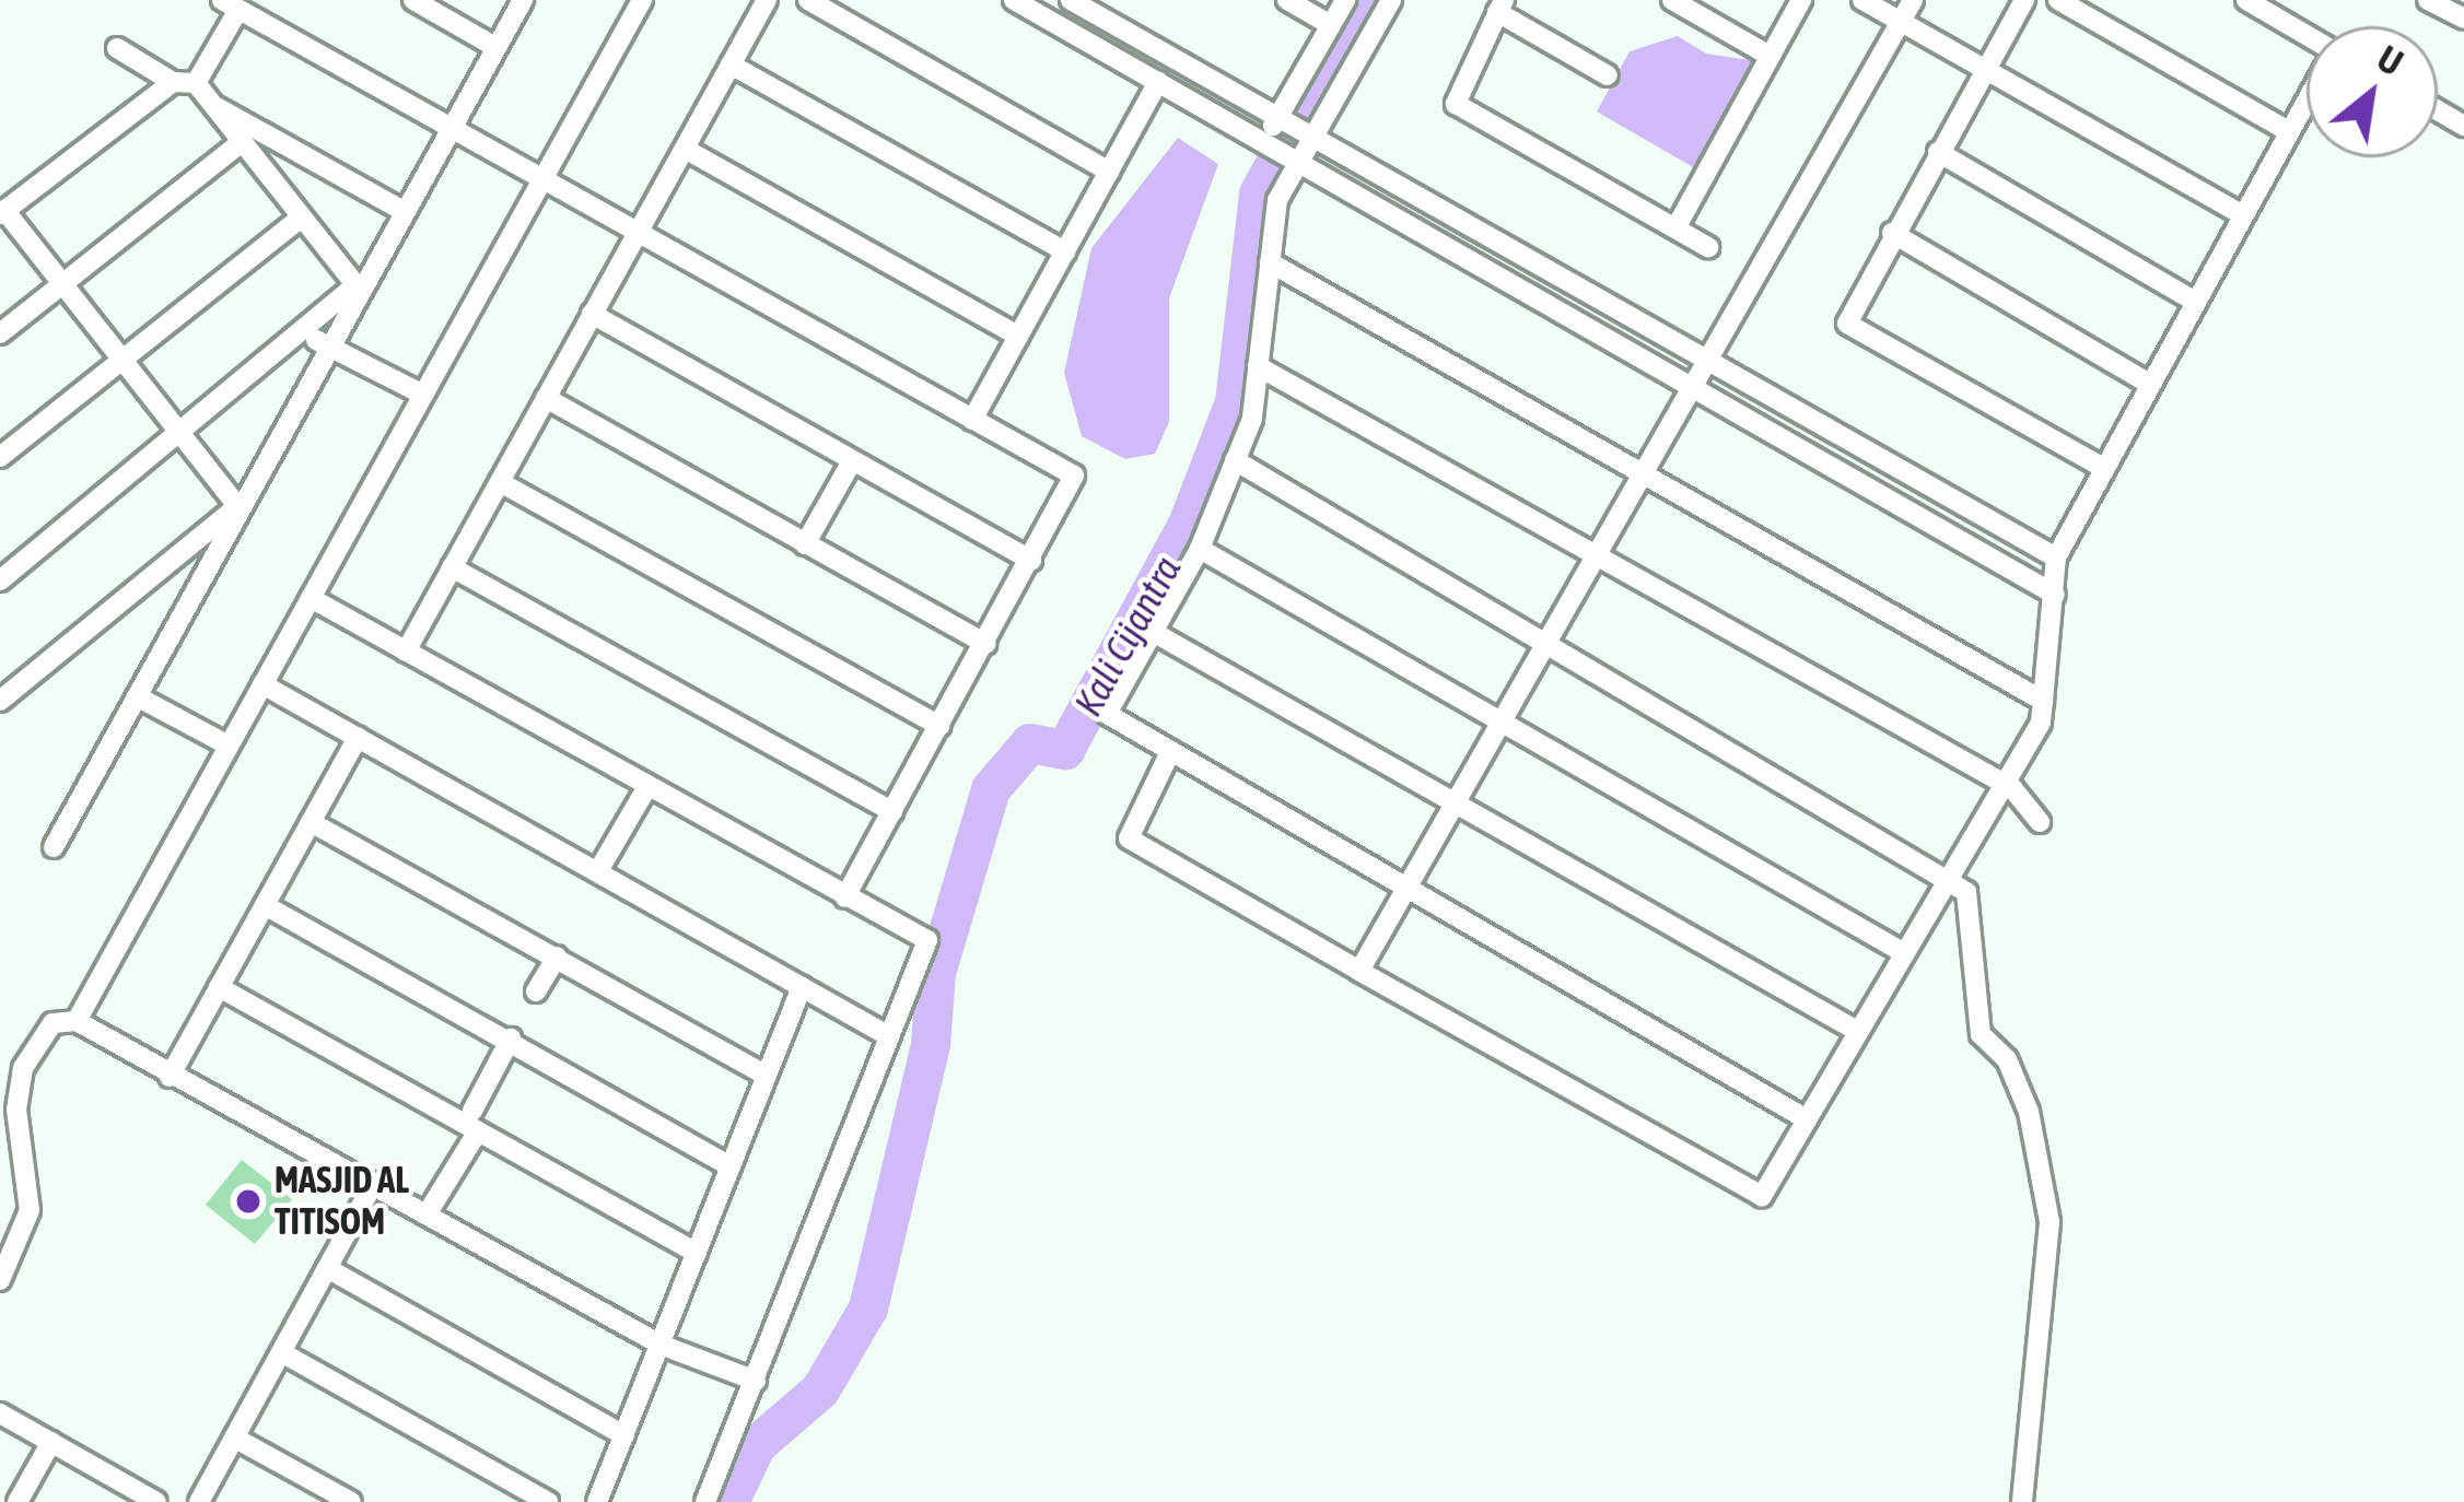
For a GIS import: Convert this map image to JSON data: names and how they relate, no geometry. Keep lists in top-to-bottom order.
{
  "water": ["Kali Cijantra"],
  "places": ["MASJID AL TITISOM"],
  "north": "top right"
}
